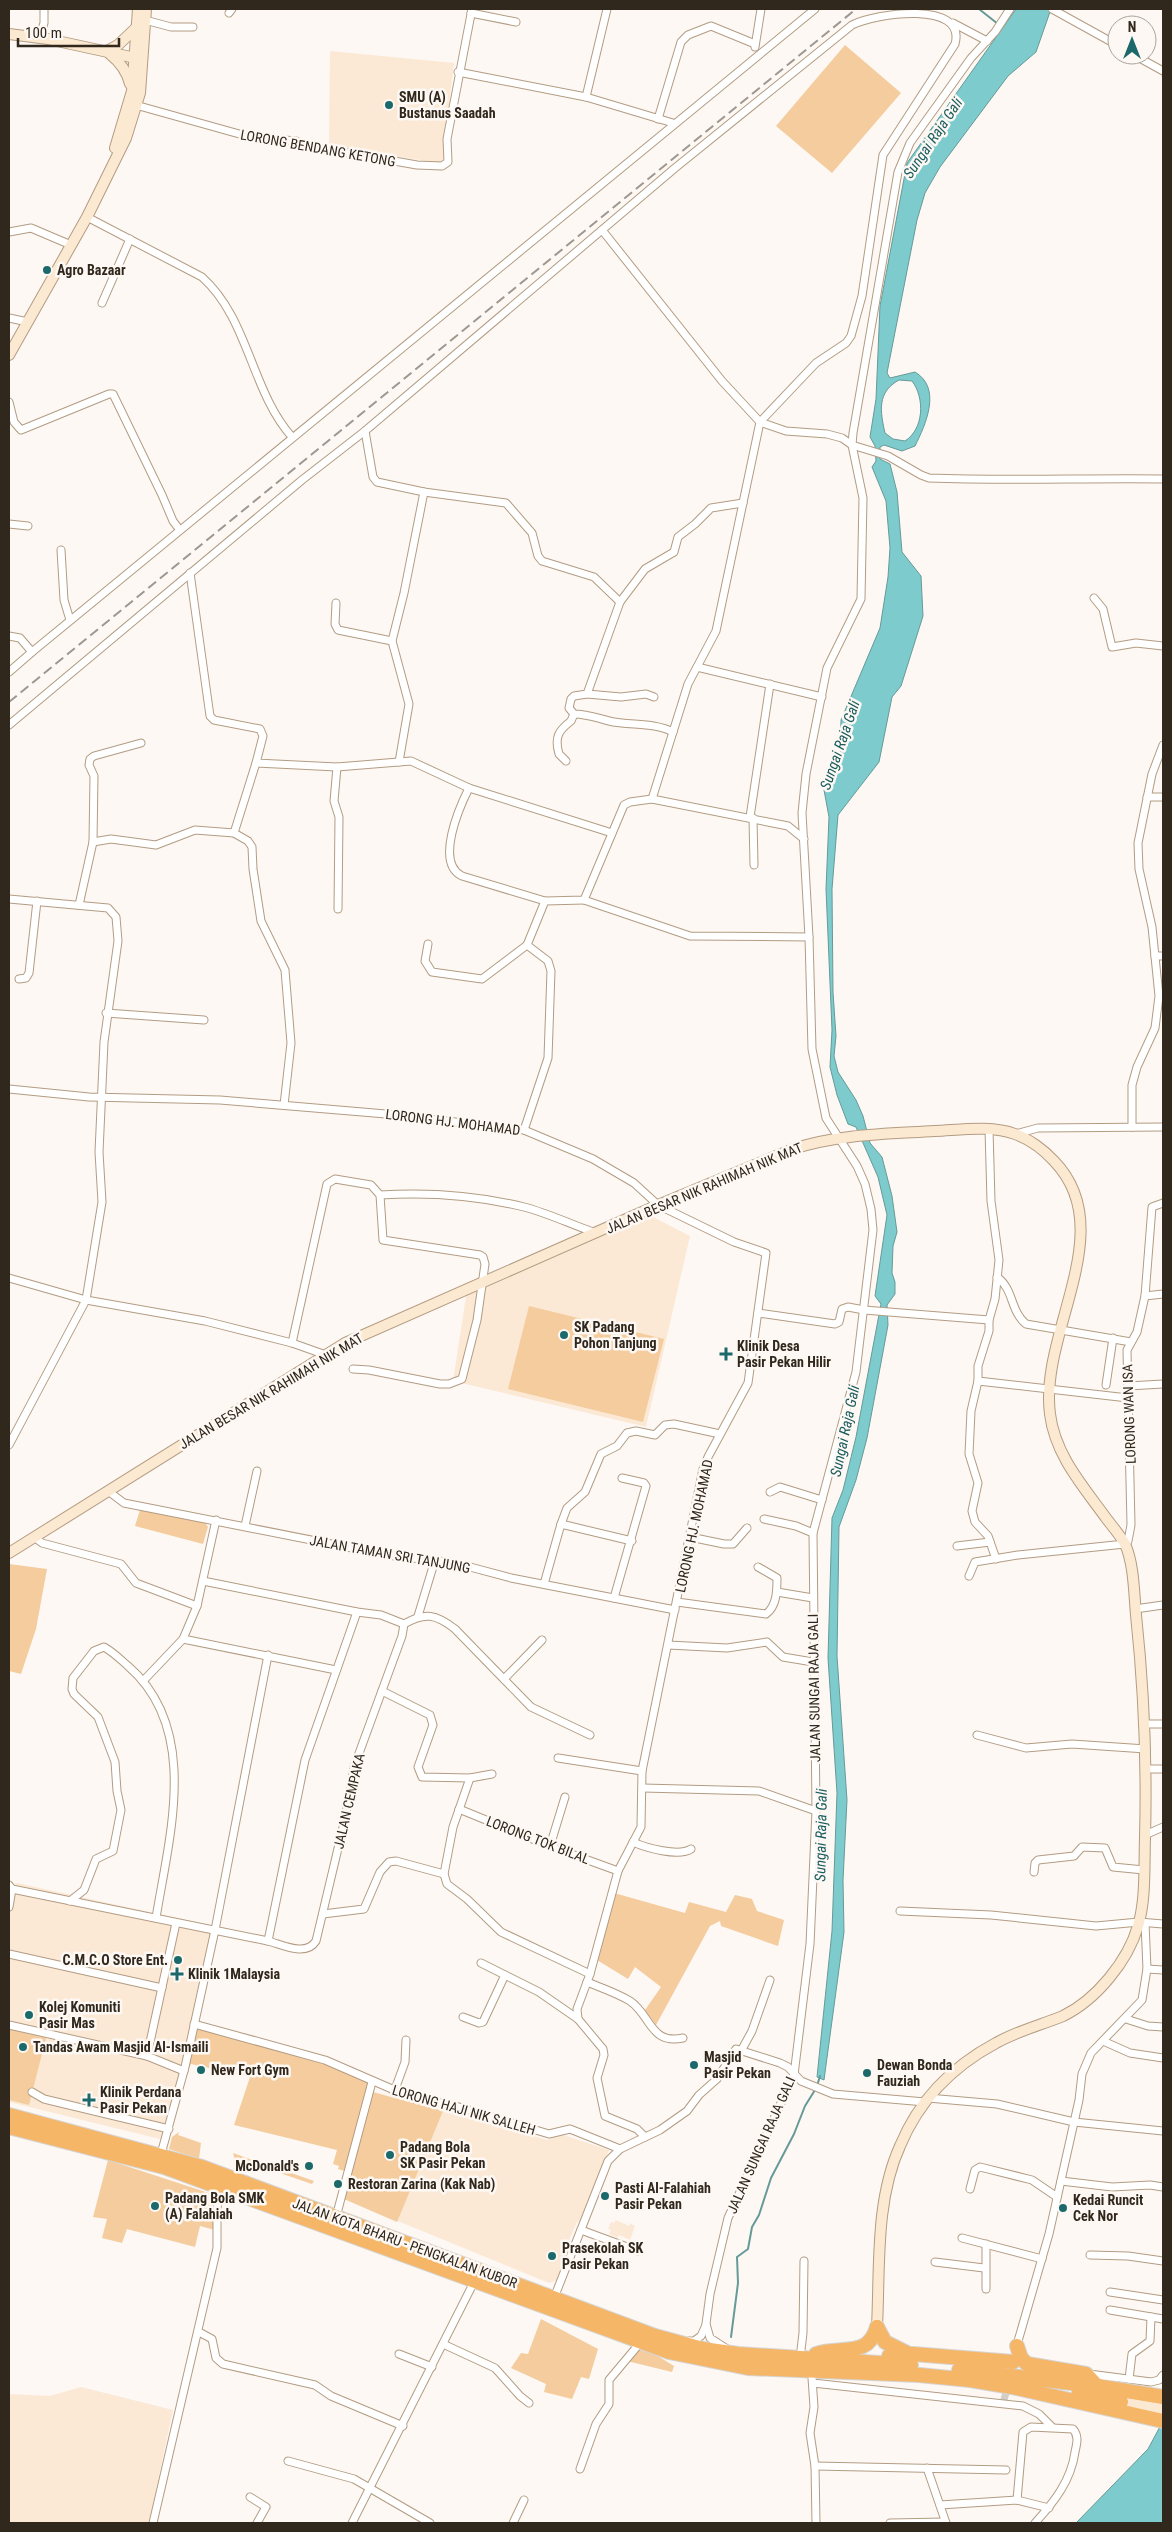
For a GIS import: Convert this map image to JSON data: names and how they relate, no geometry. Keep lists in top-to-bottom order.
{
  "streets": {
    "highway": ["JALAN KOTA BHARU - PENGKALAN KUBOR"],
    "street": [
      "LORONG BENDANG KETONG",
      "LORONG HJ. MOHAMAD",
      "JALAN BESAR NIK RAHIMAH NIK MAT",
      "LORONG WAN ISA",
      "JALAN TAMAN SRI TANJUNG",
      "JALAN SUNGAI RAJA GALI",
      "JALAN CEMPAKA",
      "LORONG TOK BILAL",
      "LORONG HAJI NIK SALLEH"
    ]
  },
  "crossings": [
    ["LORONG HJ. MOHAMAD", "JALAN BESAR NIK RAHIMAH NIK MAT"],
    ["LORONG HJ. MOHAMAD", "JALAN TAMAN SRI TANJUNG"],
    ["LORONG HJ. MOHAMAD", "LORONG TOK BILAL"],
    ["JALAN BESAR NIK RAHIMAH NIK MAT", "LORONG WAN ISA"],
    ["JALAN BESAR NIK RAHIMAH NIK MAT", "JALAN TAMAN SRI TANJUNG"],
    ["JALAN BESAR NIK RAHIMAH NIK MAT", "JALAN SUNGAI RAJA GALI"]
  ],
  "water": ["Sungai Raja Gali"],
  "places": {
    "other": [
      "SMU (A) Bustanus Saadah",
      "Agro Bazaar",
      "SK Padang Pohon Tanjung",
      "C.M.C.O Store Ent.",
      "Kolej Komuniti Pasir Mas",
      "Tandas Awam Masjid Al-Ismaili",
      "Masjid Pasir Pekan",
      "New Fort Gym",
      "Dewan Bonda Fauziah",
      "Padang Bola SK Pasir Pekan",
      "McDonald's",
      "Restoran Zarina (Kak Nab)",
      "Pasti Al-Falahiah Pasir Pekan",
      "Padang Bola SMK (A) Falahiah",
      "Kedai Runcit Cek Nor",
      "Prasekolah SK Pasir Pekan"
    ],
    "health": ["Klinik Desa Pasir Pekan Hilir", "Klinik 1Malaysia", "Klinik Perdana Pasir Pekan"]
  },
  "scale_bar": "100 m",
  "north": "top"
}
